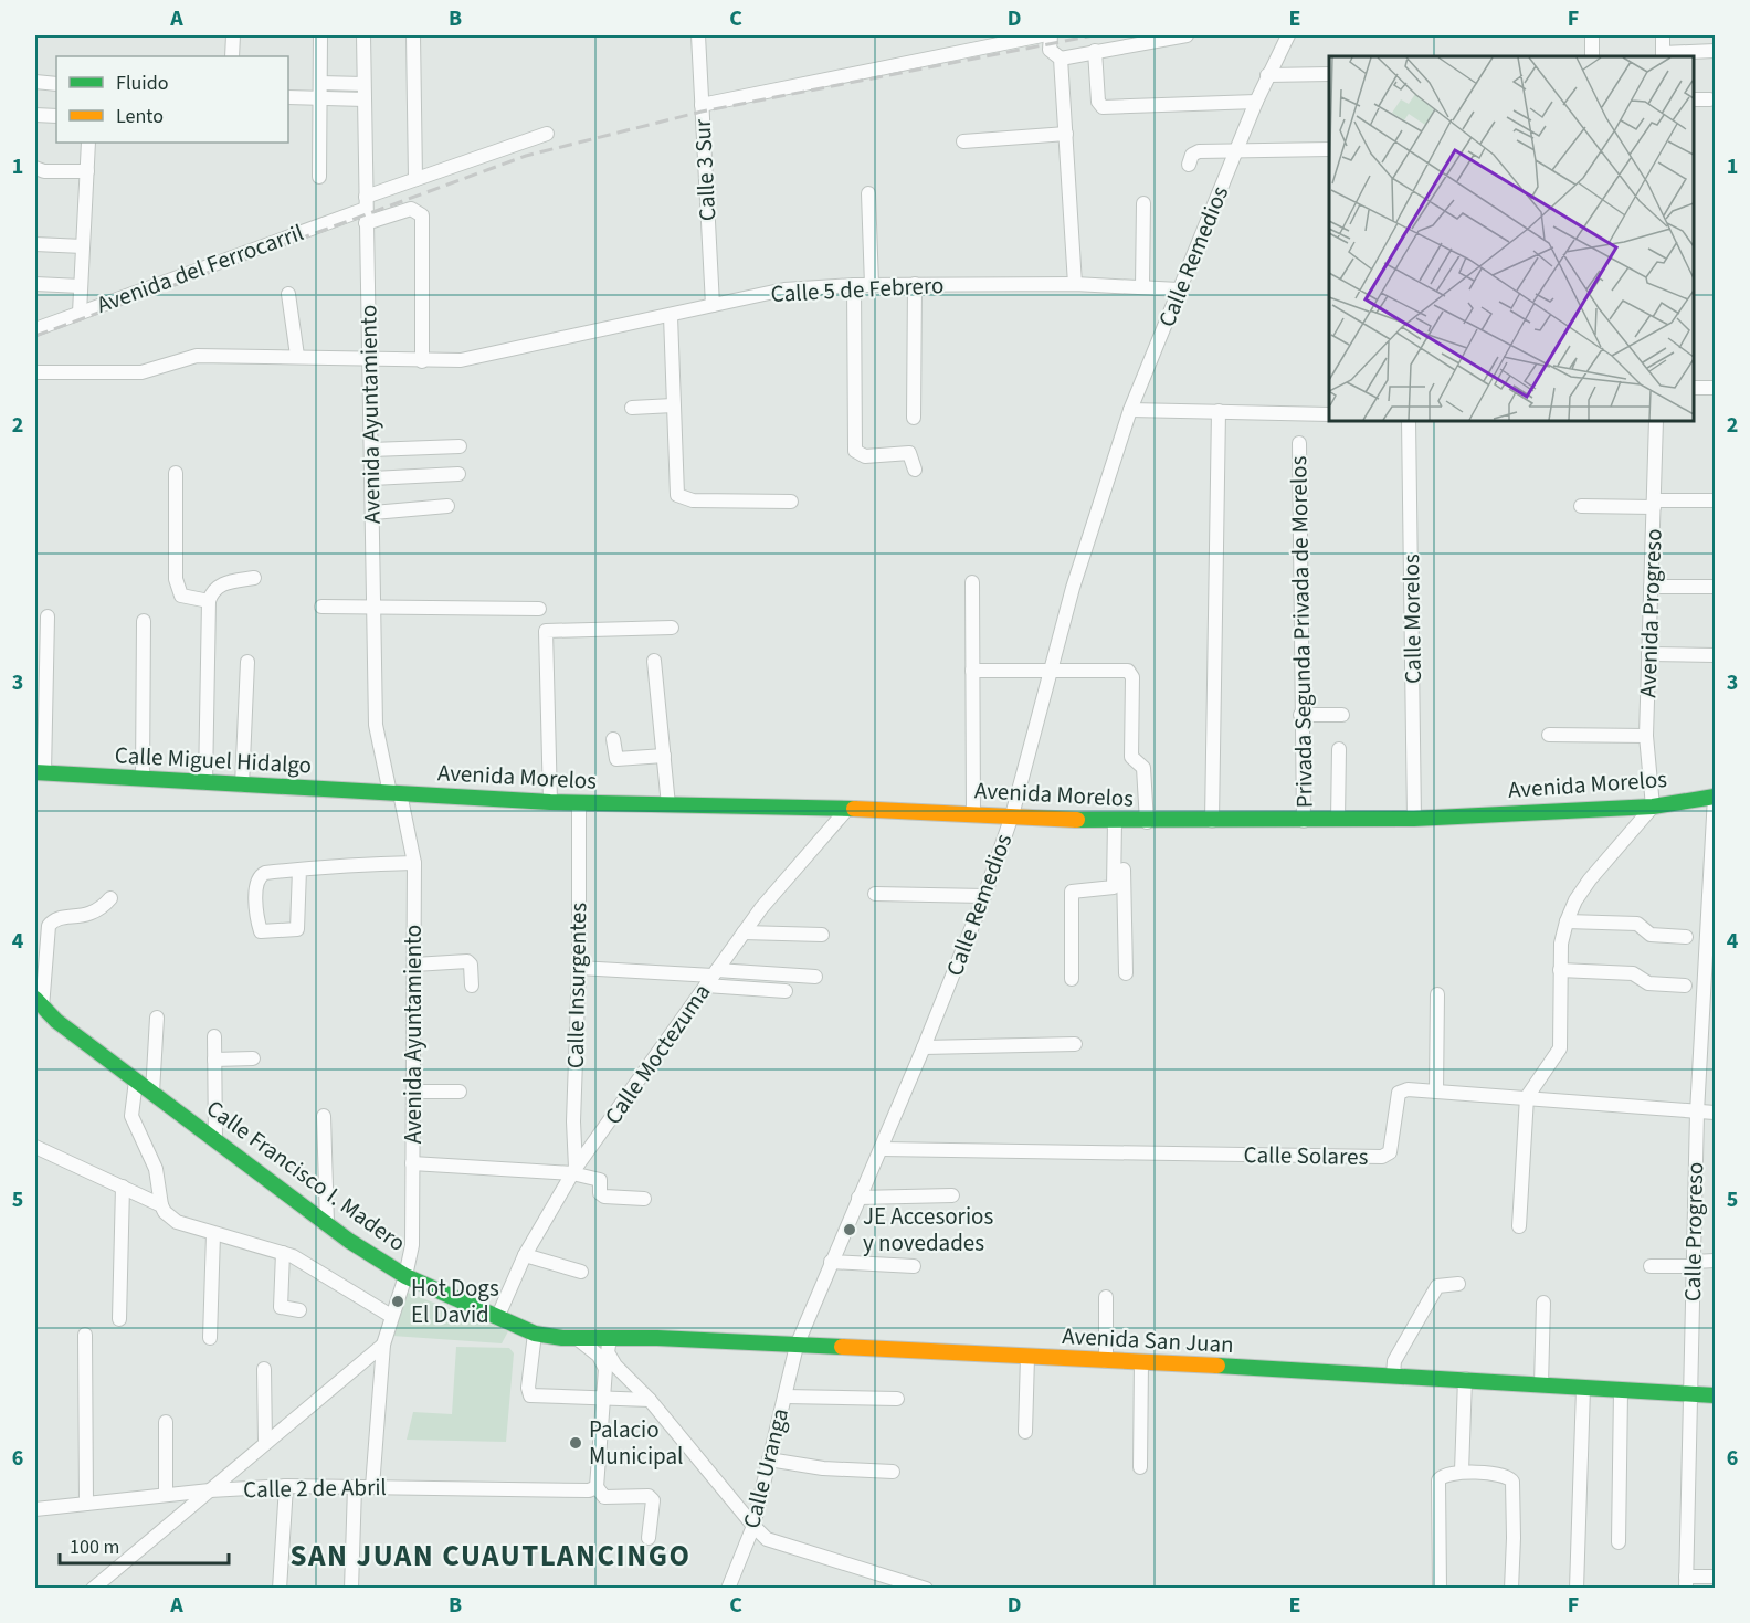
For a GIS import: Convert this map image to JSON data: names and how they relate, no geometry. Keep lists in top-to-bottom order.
{
  "streets": {
    "street": [
      "Calle 3 Sur",
      "Calle Remedios",
      "Avenida del Ferrocarril",
      "Calle 5 de Febrero",
      "Avenida Ayuntamiento",
      "Avenida Progreso",
      "Calle Morelos",
      "Privada Segunda Privada de Morelos",
      "Calle Miguel Hidalgo",
      "Avenida Morelos",
      "Calle Insurgentes",
      "Calle Moctezuma",
      "Calle Solares",
      "Calle Francisco I. Madero",
      "Calle Progreso",
      "Avenida San Juan",
      "Calle Uranga",
      "Calle 2 de Abril"
    ]
  },
  "crossings": [
    ["Calle 3 Sur", "Calle 5 de Febrero"],
    ["Calle Remedios", "Calle 5 de Febrero"],
    ["Calle Remedios", "Avenida Morelos"],
    ["Calle Remedios", "Calle Solares"],
    ["Calle Remedios", "Avenida San Juan"],
    ["Calle Remedios", "Calle Uranga"],
    ["Avenida del Ferrocarril", "Avenida Ayuntamiento"],
    ["Calle 5 de Febrero", "Avenida Ayuntamiento"],
    ["Avenida Ayuntamiento", "Calle Miguel Hidalgo"],
    ["Avenida Ayuntamiento", "Avenida Morelos"],
    ["Avenida Ayuntamiento", "Calle Francisco I. Madero"],
    ["Avenida Ayuntamiento", "Calle 2 de Abril"],
    ["Avenida Progreso", "Avenida Morelos"],
    ["Calle Morelos", "Avenida Morelos"],
    ["Privada Segunda Privada de Morelos", "Avenida Morelos"],
    ["Calle Miguel Hidalgo", "Avenida Morelos"],
    ["Avenida Morelos", "Calle Insurgentes"],
    ["Avenida Morelos", "Calle Moctezuma"],
    ["Avenida Morelos", "Calle Progreso"],
    ["Calle Insurgentes", "Calle Moctezuma"],
    ["Calle Moctezuma", "Calle Francisco I. Madero"],
    ["Calle Solares", "Calle Progreso"],
    ["Calle Francisco I. Madero", "Avenida San Juan"],
    ["Calle Progreso", "Avenida San Juan"],
    ["Avenida San Juan", "Calle Uranga"]
  ],
  "districts": ["SAN JUAN CUAUTLANCINGO"],
  "places": ["JE Accesorios y novedades", "Hot Dogs El David", "Palacio Municipal"],
  "legend": ["Fluido", "Lento"],
  "scale_bar": "100 m",
  "grid": {
    "columns": [
      "A",
      "B",
      "C",
      "D",
      "E",
      "F"
    ],
    "rows": [
      "1",
      "2",
      "3",
      "4",
      "5",
      "6"
    ]
  }
}
